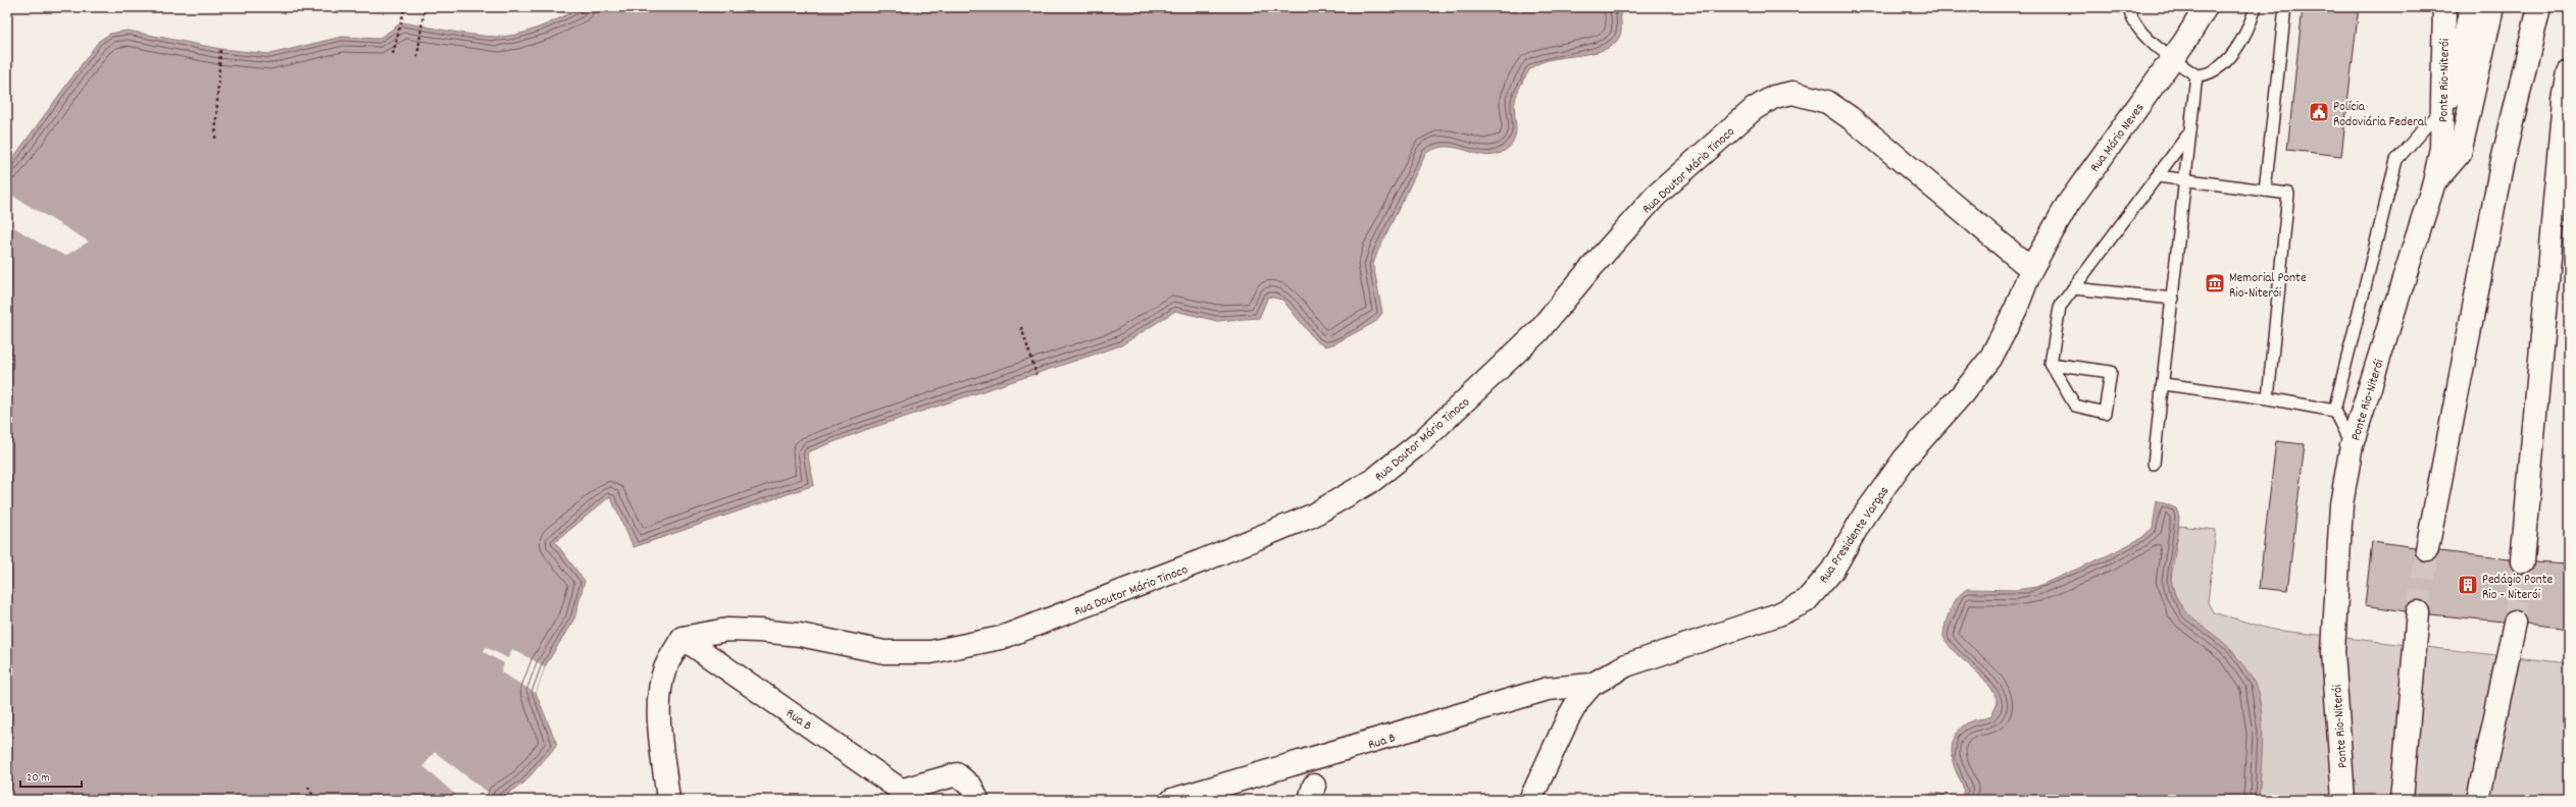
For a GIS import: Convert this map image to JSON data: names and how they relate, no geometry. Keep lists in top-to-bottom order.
{
  "streets": {
    "main road": [
      "Ponte Rio-Niterói",
      "Rua Mário Neves",
      "Rua Doutor Mário Tinoco",
      "Rua Presidente Vargas",
      "Rua B"
    ]
  },
  "crossings": [
    ["Rua Mário Neves", "Rua Doutor Mário Tinoco"],
    ["Rua Mário Neves", "Rua Presidente Vargas"],
    ["Rua Doutor Mário Tinoco", "Rua Presidente Vargas"],
    ["Rua Doutor Mário Tinoco", "Rua B"],
    ["Rua Presidente Vargas", "Rua B"]
  ],
  "places": {
    "public building": ["Polícia Rodoviária Federal"],
    "museum": ["Memorial Ponte Rio-Niterói"],
    "building": ["Pedágio Ponte Rio - Niterói"]
  },
  "scale_bar": "20 m"
}
